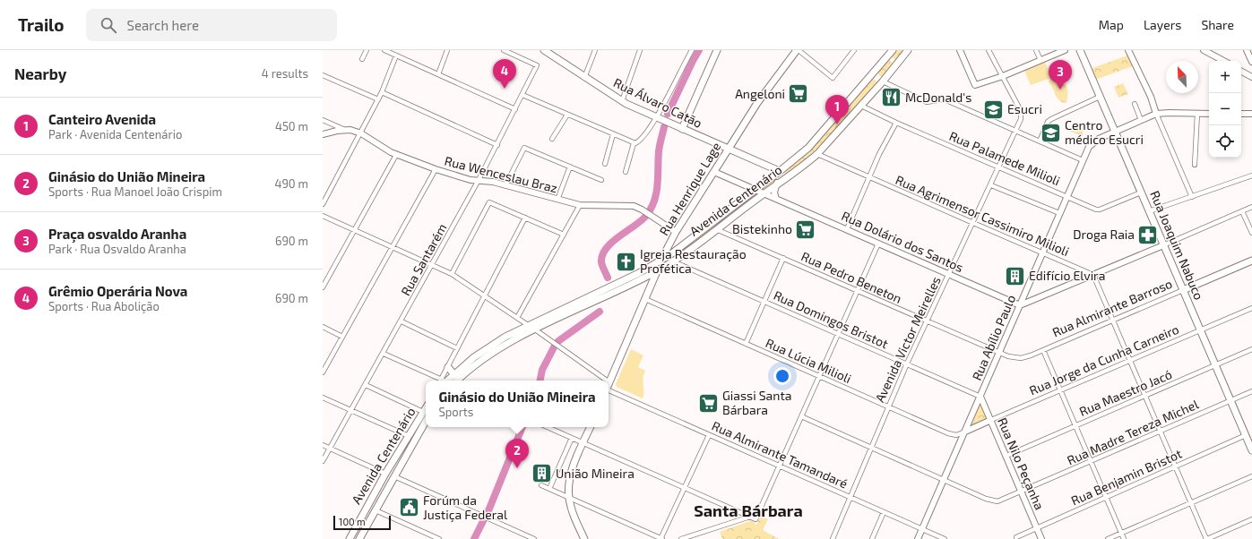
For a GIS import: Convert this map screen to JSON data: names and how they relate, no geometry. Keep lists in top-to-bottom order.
{
  "streets": {
    "main road": [
      "Rua Álvaro Catão",
      "Rua Henrique Lage",
      "Avenida Centenário",
      "Rua Joaquim Nabuco",
      "Rua Almirante Barroso"
    ],
    "street": [
      "Rua Palamede Milioli",
      "Rua Wenceslau Braz",
      "Rua Agrimensor Cassimiro Milioli",
      "Rua Dolário dos Santos",
      "Rua Santarém",
      "Rua Pedro Beneton",
      "Rua Domingos Bristot",
      "Rua Abílio Paulo",
      "Avenida Victor Meirelles",
      "Rua Jorge da Cunha Carneiro",
      "Rua Lúcia Milioli",
      "Rua Maestro Jacó",
      "Rua Madre Tereza Michel",
      "Rua Almirante Tamandaré",
      "Rua Nilo Peçanha",
      "Rua Benjamin Bristot"
    ]
  },
  "crossings": [
    ["Rua Álvaro Catão", "Rua Henrique Lage"],
    ["Rua Álvaro Catão", "Avenida Centenário"],
    ["Rua Palamede Milioli", "Avenida Centenário"],
    ["Rua Palamede Milioli", "Rua Joaquim Nabuco"],
    ["Rua Palamede Milioli", "Rua Abílio Paulo"],
    ["Rua Palamede Milioli", "Avenida Victor Meirelles"],
    ["Rua Wenceslau Braz", "Rua Henrique Lage"],
    ["Rua Wenceslau Braz", "Rua Santarém"],
    ["Rua Henrique Lage", "Avenida Centenário"],
    ["Rua Henrique Lage", "Rua Dolário dos Santos"],
    ["Rua Henrique Lage", "Rua Lúcia Milioli"],
    ["Avenida Centenário", "Rua Agrimensor Cassimiro Milioli"],
    ["Avenida Centenário", "Rua Dolário dos Santos"],
    ["Avenida Centenário", "Rua Pedro Beneton"],
    ["Avenida Centenário", "Rua Domingos Bristot"],
    ["Rua Agrimensor Cassimiro Milioli", "Rua Abílio Paulo"],
    ["Rua Agrimensor Cassimiro Milioli", "Avenida Victor Meirelles"],
    ["Rua Dolário dos Santos", "Rua Abílio Paulo"],
    ["Rua Dolário dos Santos", "Avenida Victor Meirelles"],
    ["Rua Joaquim Nabuco", "Rua Almirante Barroso"],
    ["Rua Joaquim Nabuco", "Rua Abílio Paulo"],
    ["Rua Joaquim Nabuco", "Rua Jorge da Cunha Carneiro"],
    ["Rua Joaquim Nabuco", "Rua Maestro Jacó"],
    ["Rua Joaquim Nabuco", "Rua Madre Tereza Michel"],
    ["Rua Joaquim Nabuco", "Rua Benjamin Bristot"],
    ["Rua Pedro Beneton", "Rua Almirante Barroso"],
    ["Rua Pedro Beneton", "Rua Abílio Paulo"],
    ["Rua Pedro Beneton", "Avenida Victor Meirelles"],
    ["Rua Almirante Barroso", "Rua Abílio Paulo"],
    ["Rua Domingos Bristot", "Rua Abílio Paulo"],
    ["Rua Domingos Bristot", "Avenida Victor Meirelles"],
    ["Rua Domingos Bristot", "Rua Nilo Peçanha"],
    ["Rua Abílio Paulo", "Rua Jorge da Cunha Carneiro"],
    ["Rua Abílio Paulo", "Rua Lúcia Milioli"],
    ["Rua Abílio Paulo", "Rua Madre Tereza Michel"],
    ["Rua Abílio Paulo", "Rua Almirante Tamandaré"],
    ["Rua Abílio Paulo", "Rua Nilo Peçanha"],
    ["Avenida Victor Meirelles", "Rua Lúcia Milioli"],
    ["Avenida Victor Meirelles", "Rua Madre Tereza Michel"],
    ["Avenida Victor Meirelles", "Rua Almirante Tamandaré"],
    ["Rua Jorge da Cunha Carneiro", "Rua Lúcia Milioli"],
    ["Rua Jorge da Cunha Carneiro", "Rua Nilo Peçanha"],
    ["Rua Maestro Jacó", "Rua Nilo Peçanha"],
    ["Rua Madre Tereza Michel", "Rua Nilo Peçanha"],
    ["Rua Nilo Peçanha", "Rua Benjamin Bristot"]
  ],
  "districts": ["Santa Bárbara"],
  "places": {
    "supermarket": ["Angeloni", "Bistekinho", "Giassi Santa Bárbara"],
    "restaurant": ["McDonald's"],
    "school or university": ["Esucri", "Centro médico Esucri"],
    "pharmacy": ["Droga Raia"],
    "church": ["Igreja Restauração Profética"],
    "building": ["Edifício Elvira", "União Mineira"],
    "public building": ["Forúm da Justiça Federal"]
  },
  "scale_bar": "100 m",
  "north": "top left",
  "page": {
    "header": "Trailo",
    "search": "Search here",
    "nav": ["Map", "Layers", "Share"],
    "heading": ["Nearby", "4 results"],
    "pins": [
      "4",
      "3",
      "1",
      "2"
    ],
    "map_buttons": ["+", "−"],
    "list": [
      {
        "mark": "1",
        "name": "Canteiro Avenida",
        "note": "Park · Avenida Centenário",
        "value": "450 m"
      },
      {
        "mark": "2",
        "name": "Ginásio do União Mineira",
        "note": "Sports · Rua Manoel João Crispim",
        "value": "490 m"
      },
      {
        "mark": "3",
        "name": "Praça osvaldo Aranha",
        "note": "Park · Rua Osvaldo Aranha",
        "value": "690 m"
      },
      {
        "mark": "4",
        "name": "Grêmio Operária Nova",
        "note": "Sports · Rua Abolição",
        "value": "690 m"
      }
    ],
    "popup": ["Ginásio do União Mineira", "Sports"],
    "scale": "100 m"
  }
}
